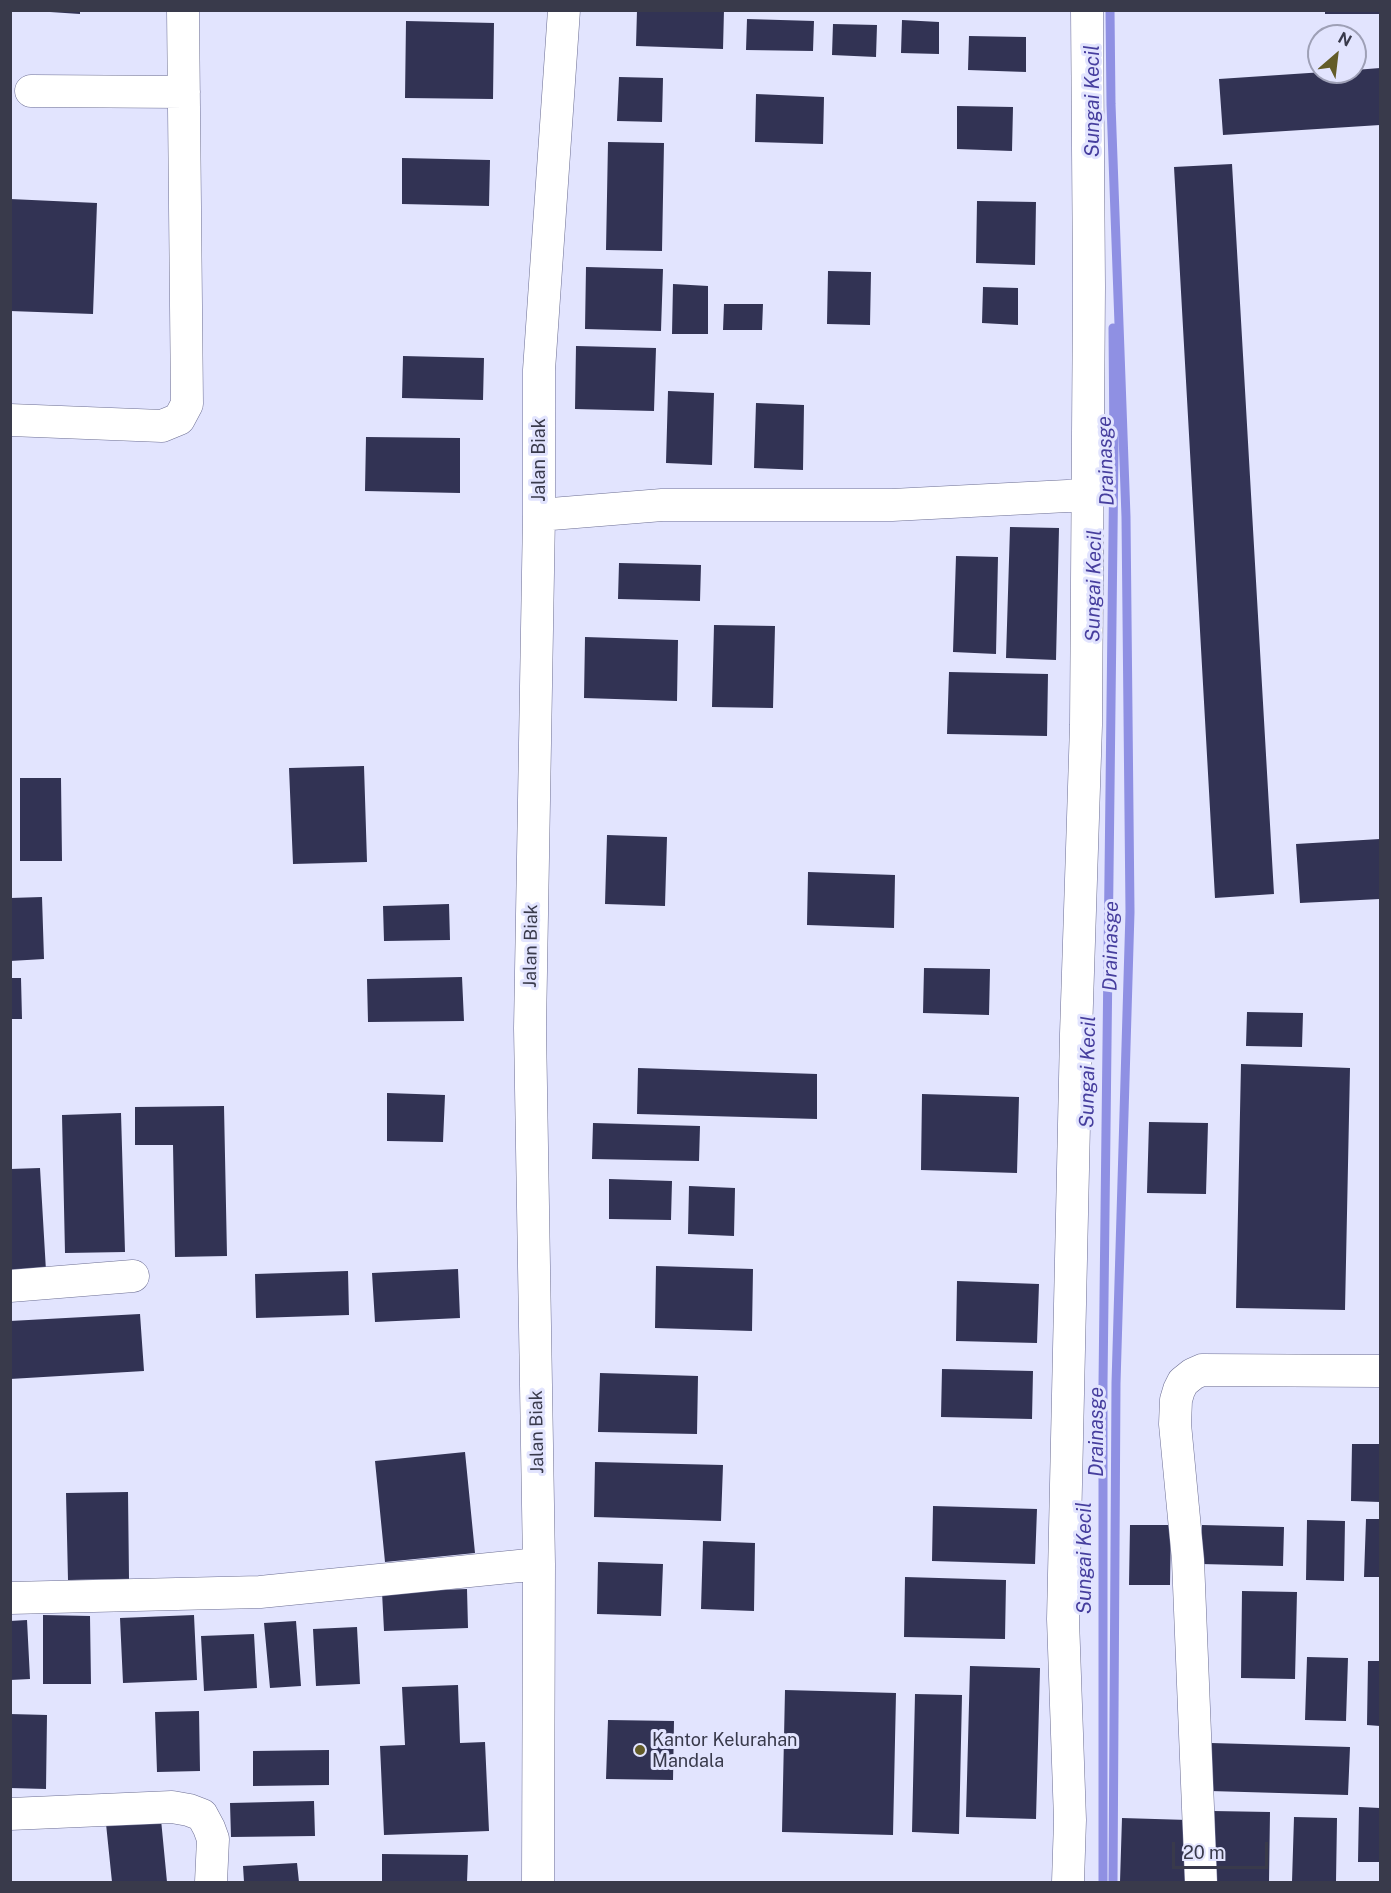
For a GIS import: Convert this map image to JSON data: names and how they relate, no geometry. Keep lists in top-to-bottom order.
{
  "streets": {
    "street": ["Jalan Biak"]
  },
  "water": ["Sungai Kecil", "Drainasge"],
  "places": ["Kantor Kelurahan Mandala"],
  "scale_bar": "20 m",
  "north": "top right"
}
